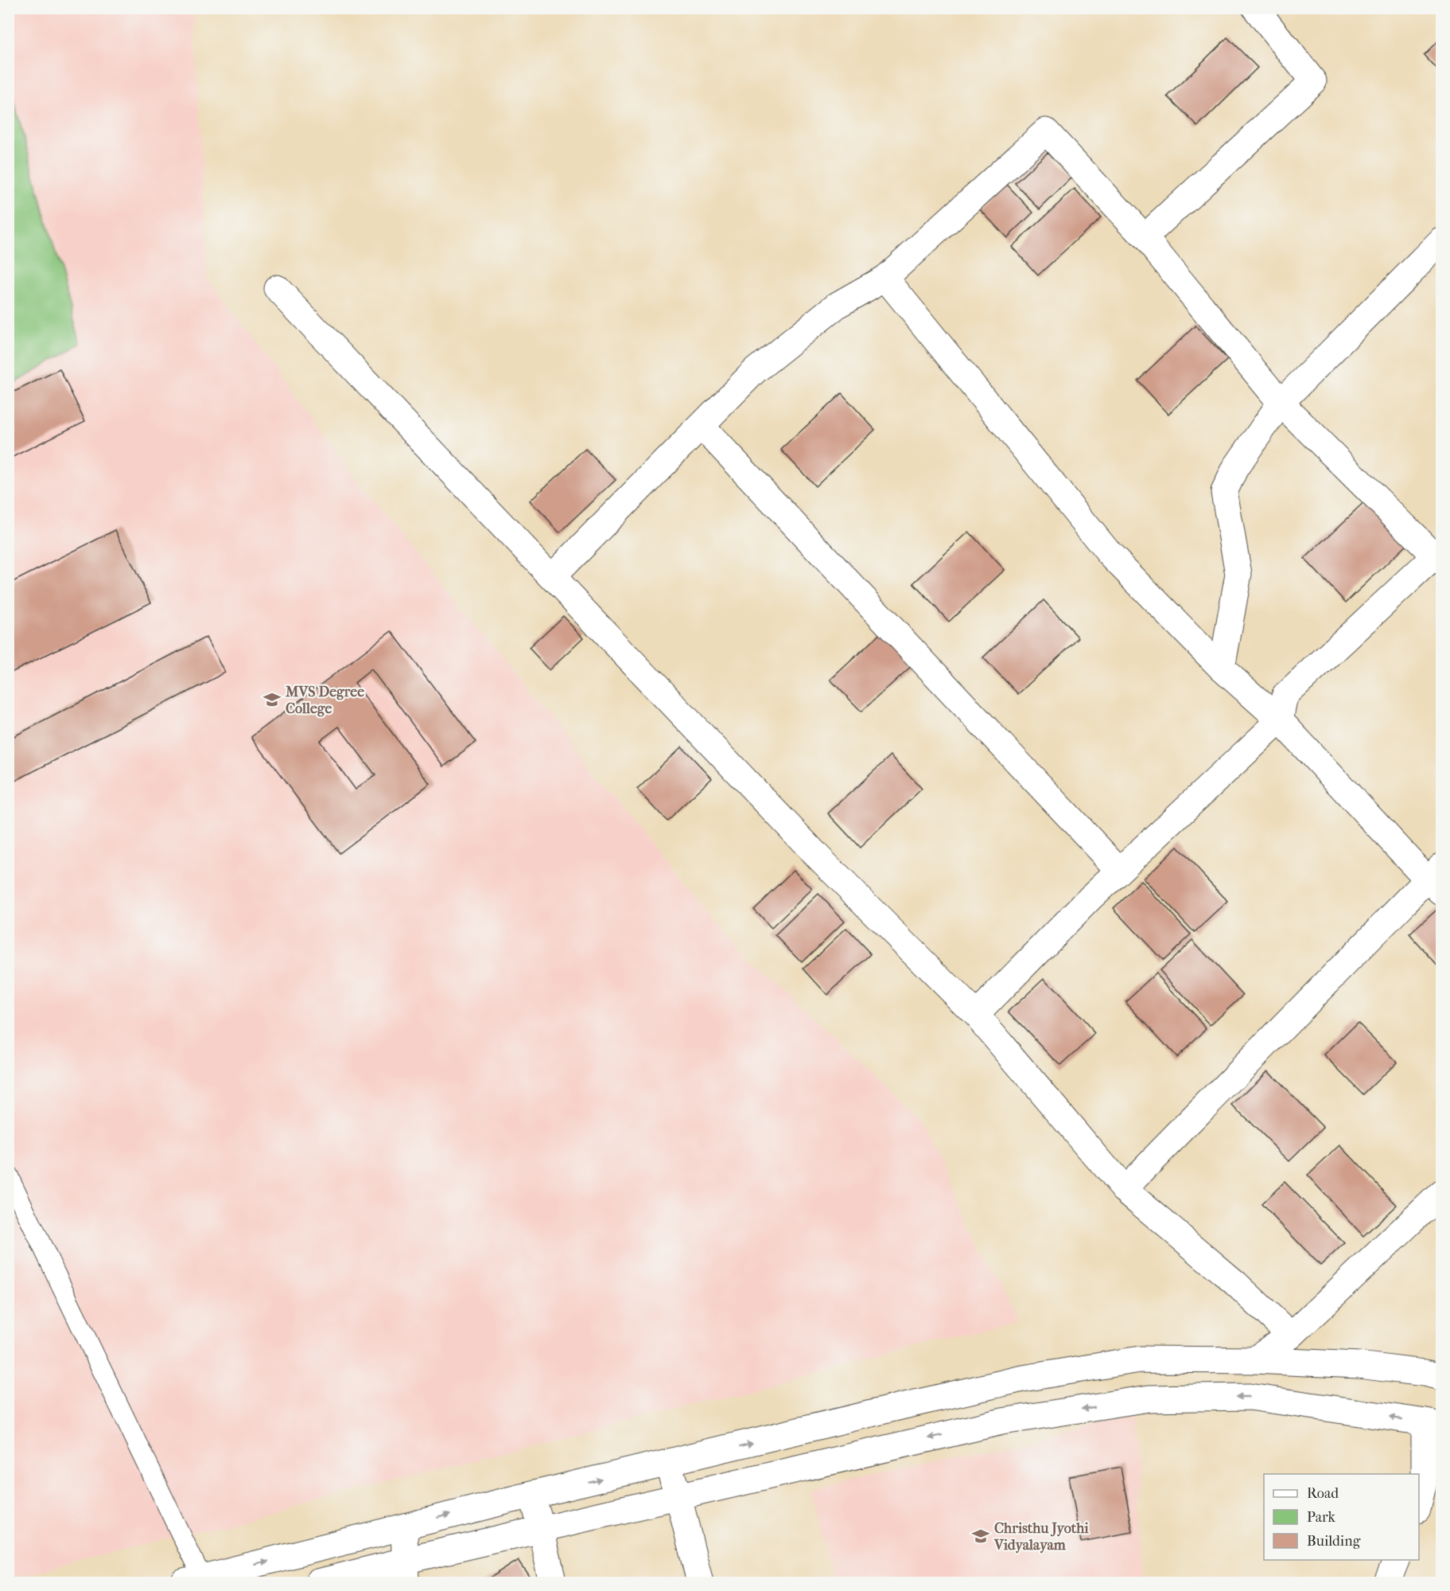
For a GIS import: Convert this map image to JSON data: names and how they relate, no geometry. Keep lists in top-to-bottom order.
{
  "places": {
    "school or university": ["MVS Degree College", "Christhu Jyothi Vidyalayam"]
  },
  "legend": ["Road", "Park", "Building"]
}
